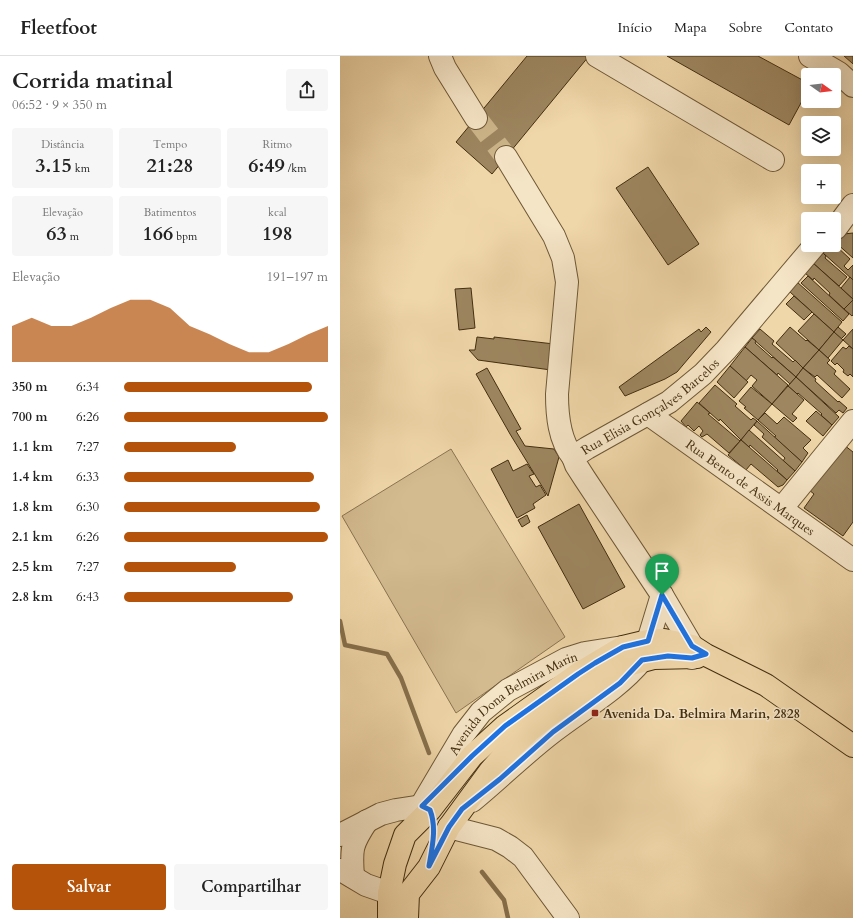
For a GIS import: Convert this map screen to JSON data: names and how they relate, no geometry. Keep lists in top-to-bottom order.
{
  "streets": {
    "main road": ["Avenida Dona Belmira Marin"],
    "street": ["Rua Elisia Gonçalves Barcelos", "Rua Bento de Assis Marques"]
  },
  "crossings": [
    ["Rua Elisia Gonçalves Barcelos", "Rua Bento de Assis Marques"],
    ["Rua Elisia Gonçalves Barcelos", "Avenida Dona Belmira Marin"]
  ],
  "places": {
    "transit": ["Avenida Da. Belmira Marin, 2828"]
  },
  "north": "right",
  "page": {
    "header": "Fleetfoot",
    "nav": [
      "Início",
      "Mapa",
      "Sobre",
      "Contato"
    ],
    "heading": ["Corrida matinal", "06:52 · 9 × 350 m"],
    "map_buttons": ["+", "−"],
    "stats": [
      ["Distância", "3.15 km"],
      ["Tempo", "21:28"],
      ["Ritmo", "6:49 /km"],
      ["Elevação", "63 m"],
      ["Batimentos", "166 bpm"],
      ["kcal", "198"]
    ],
    "chart": ["Elevação", "191–197 m"],
    "list": [
      {
        "name": "350 m",
        "note": "6:34"
      },
      {
        "name": "700 m",
        "note": "6:26"
      },
      {
        "name": "1.1 km",
        "note": "7:27"
      },
      {
        "name": "1.4 km",
        "note": "6:33"
      },
      {
        "name": "1.8 km",
        "note": "6:30"
      },
      {
        "name": "2.1 km",
        "note": "6:26"
      },
      {
        "name": "2.5 km",
        "note": "7:27"
      },
      {
        "name": "2.8 km",
        "note": "6:43"
      }
    ],
    "buttons": ["Salvar", "Compartilhar"]
  }
}
